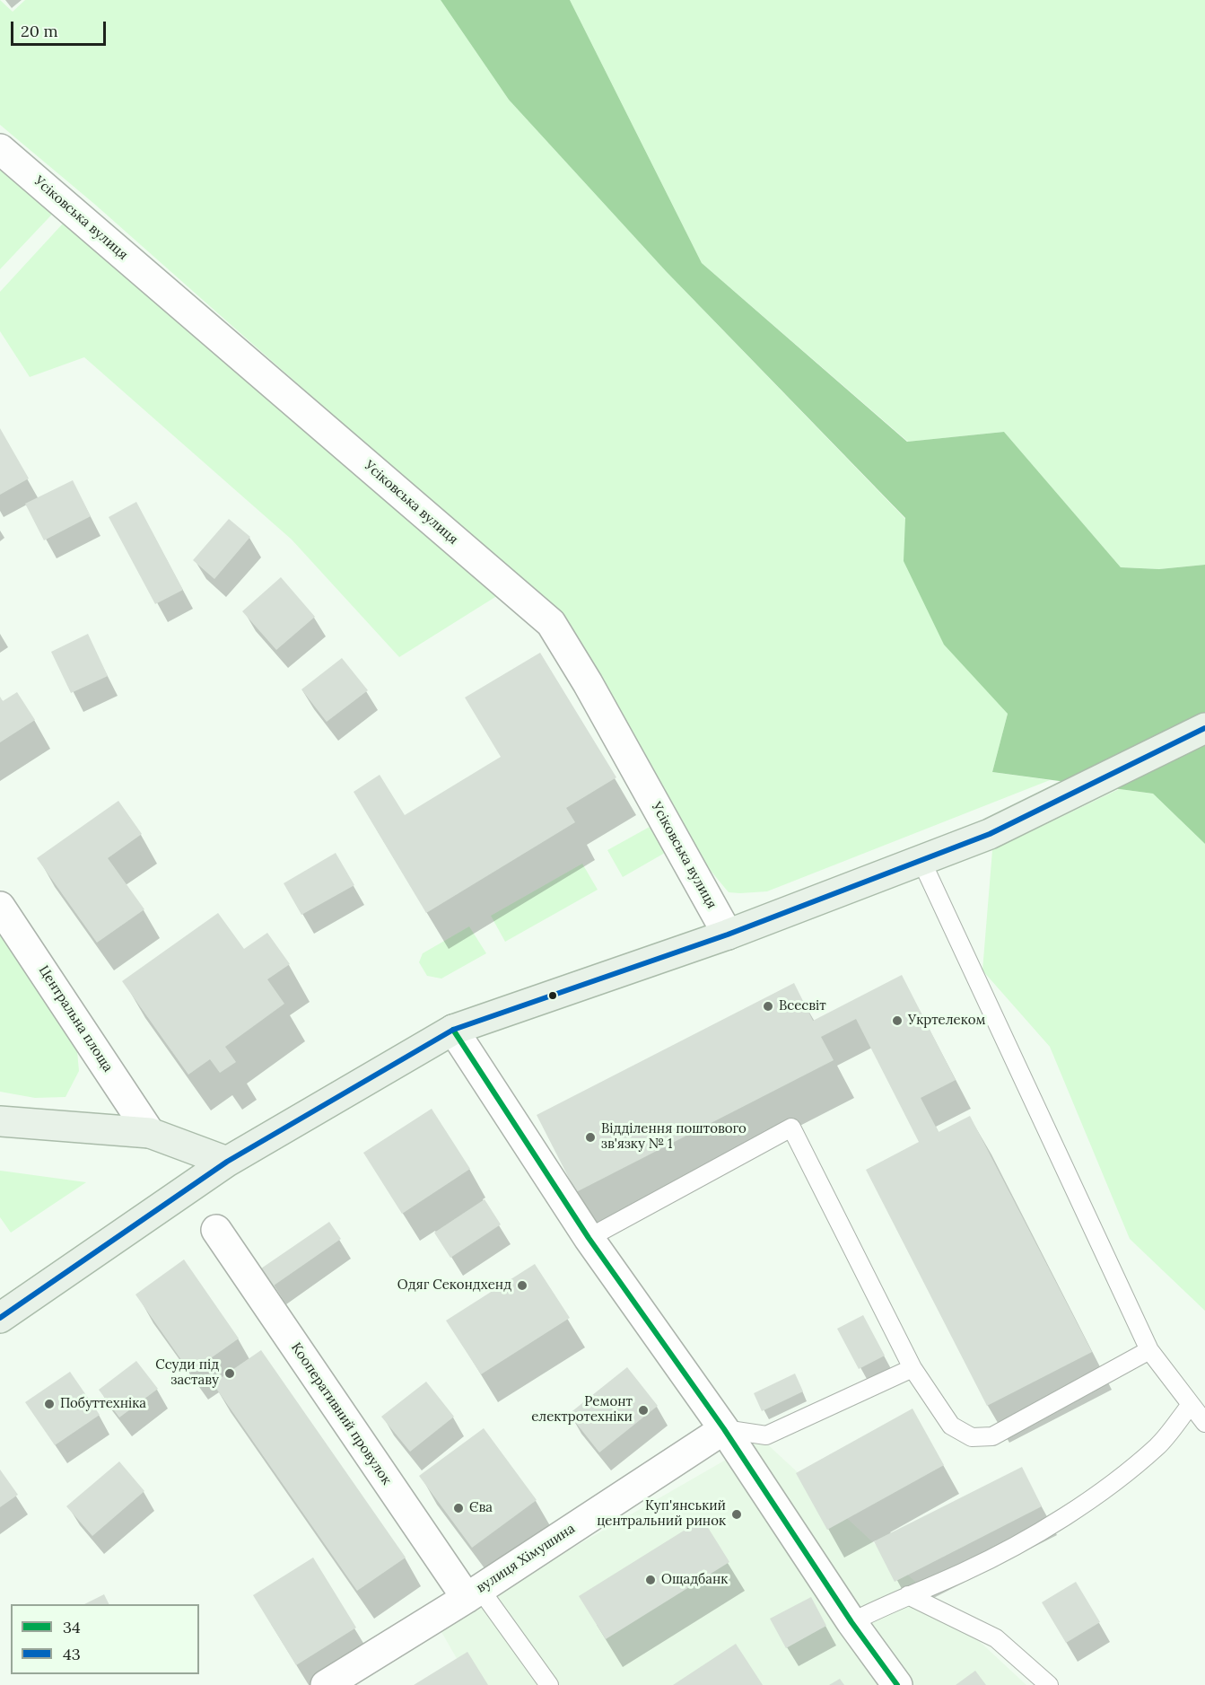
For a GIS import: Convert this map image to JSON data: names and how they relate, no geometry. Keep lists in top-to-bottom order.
{
  "streets": {
    "street": [
      "Усіковська вулиця",
      "Центральна площа",
      "Кооперативний провулок",
      "вулиця Хімушина"
    ]
  },
  "crossings": [
    ["Кооперативний провулок", "вулиця Хімушина"]
  ],
  "places": [
    "Всесвіт",
    "Укртелеком",
    "Відділення поштового зв'язку № 1",
    "Одяг Секондхенд",
    "Ссуди під заставу",
    "Побуттехніка",
    "Ремонт електротехніки",
    "Єва",
    "Куп'янський центральний ринок",
    "Ощадбанк"
  ],
  "lines": ["transit line 43", "transit line 34"],
  "legend": ["34", "43"],
  "scale_bar": "20 m"
}
